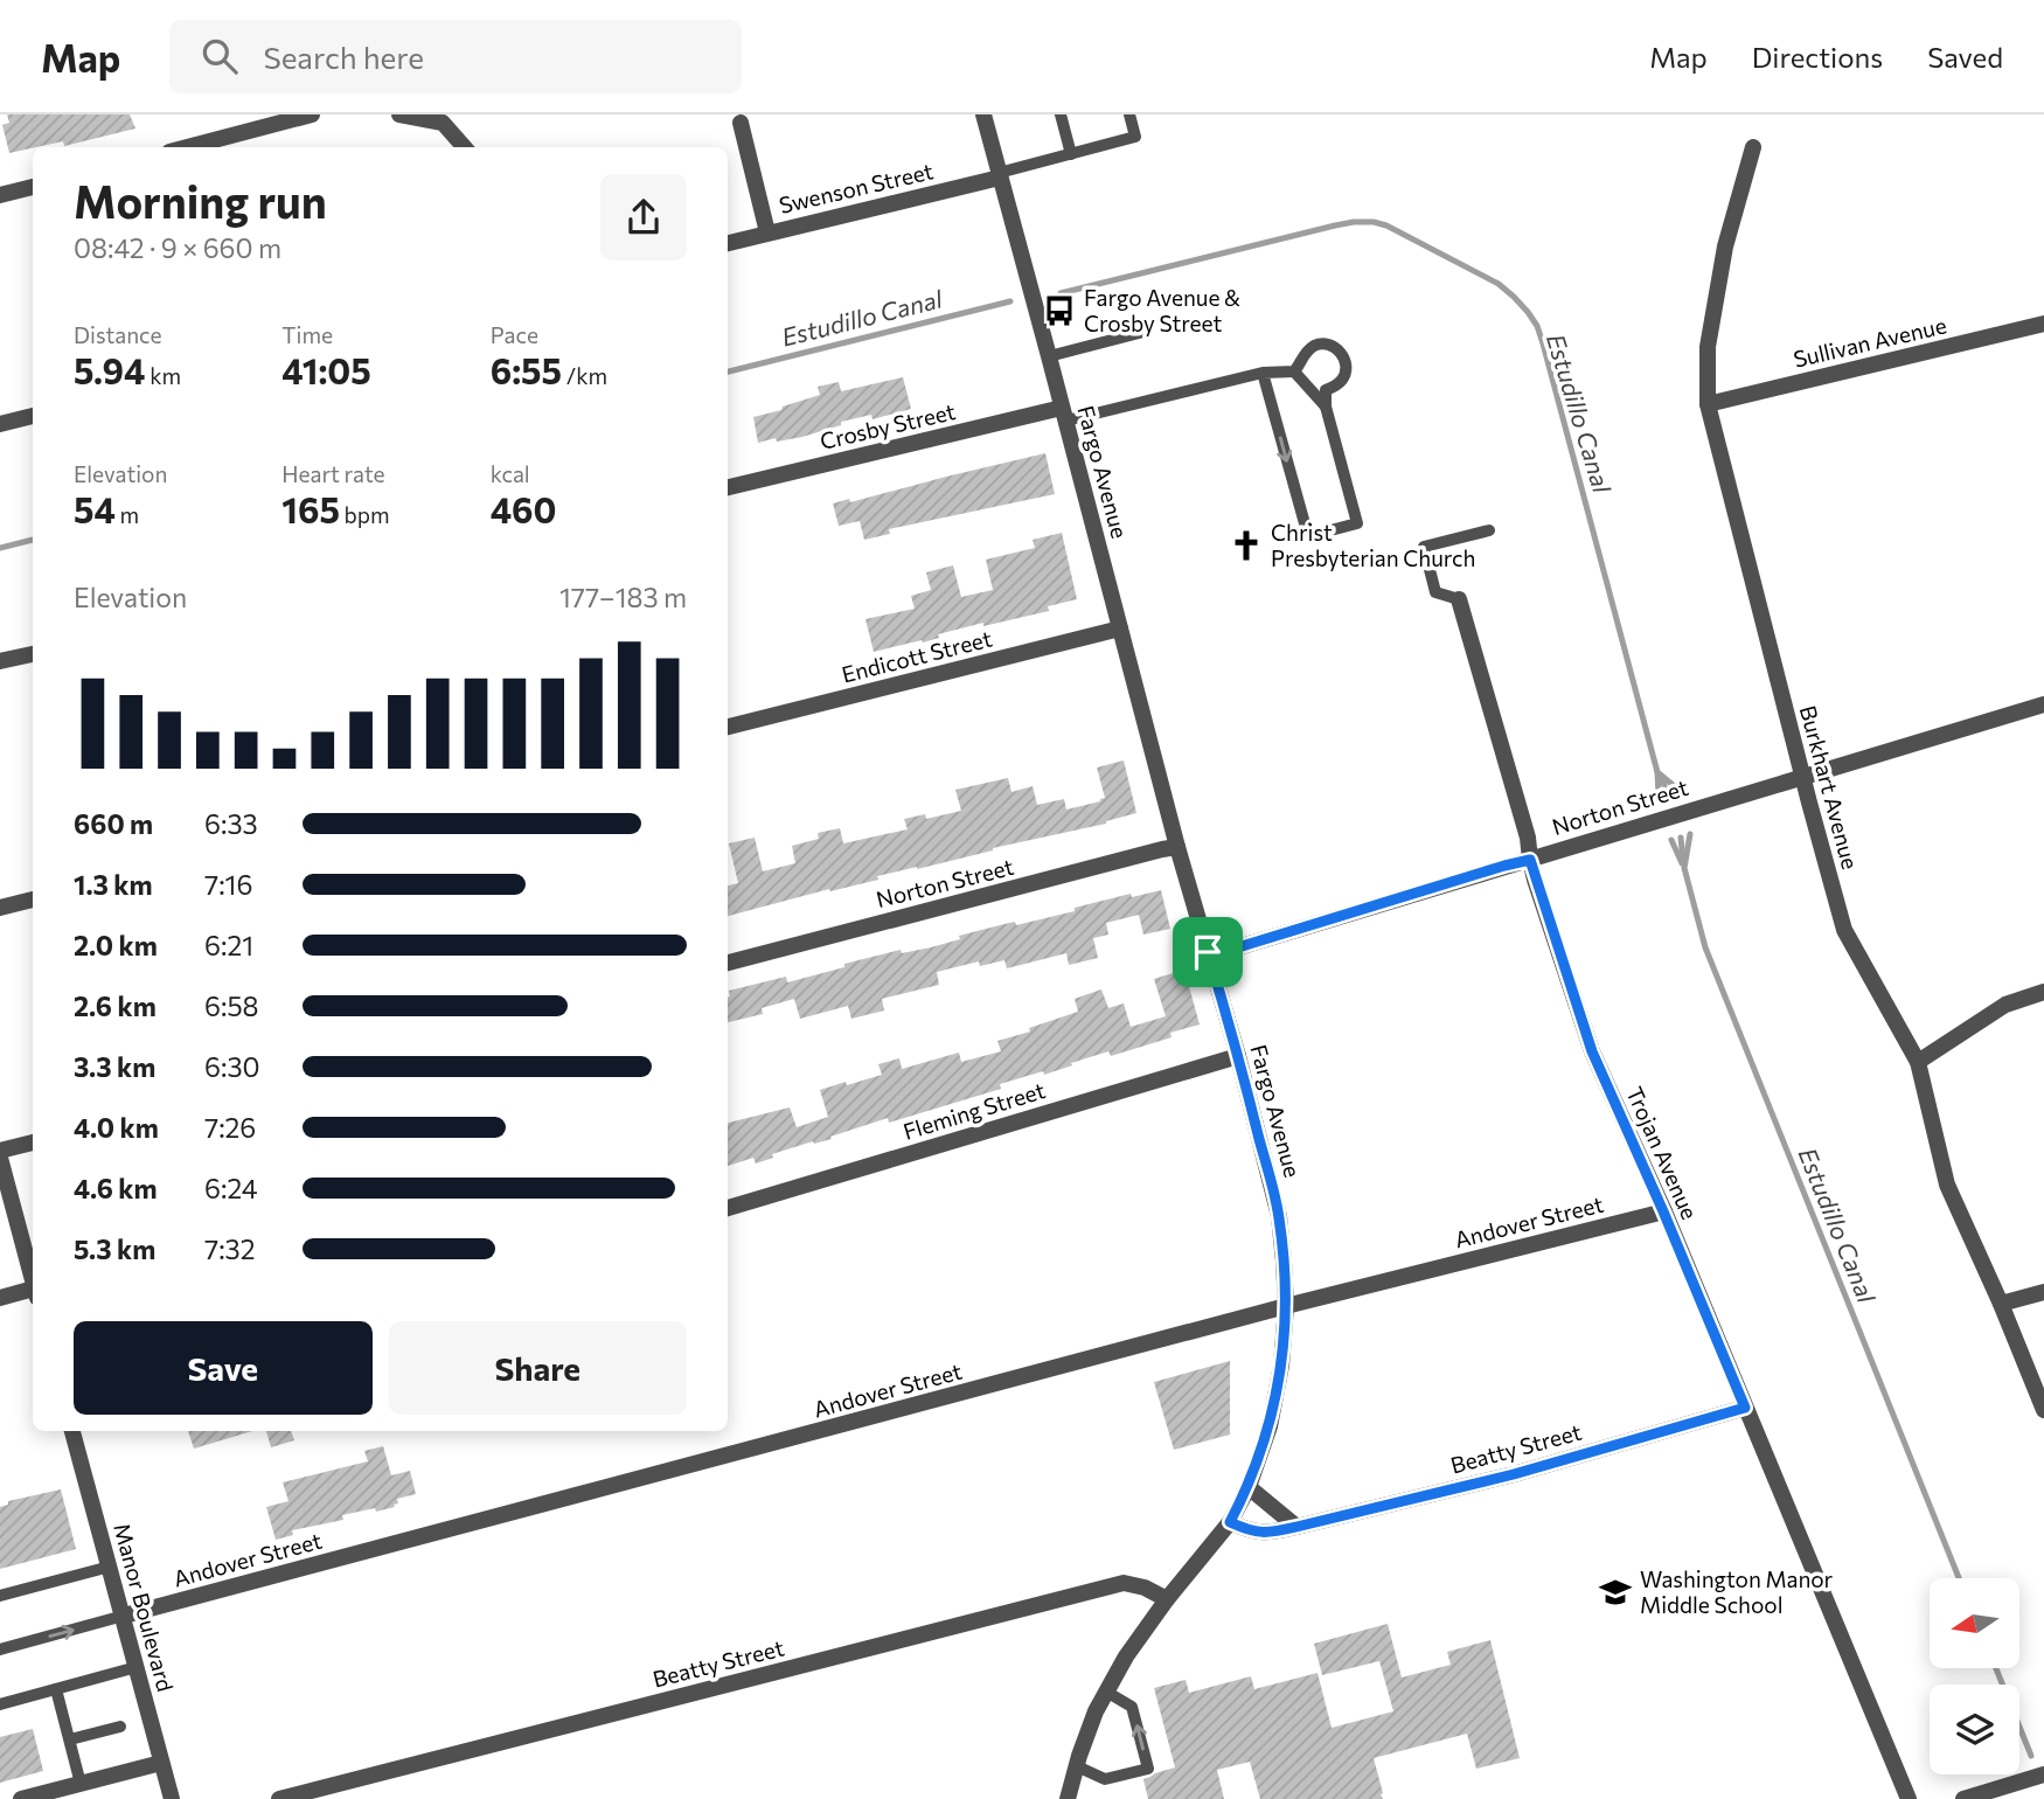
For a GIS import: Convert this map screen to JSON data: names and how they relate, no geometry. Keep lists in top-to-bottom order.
{
  "streets": {
    "street": [
      "Swenson Street",
      "Sullivan Avenue",
      "Crosby Street",
      "Fargo Avenue",
      "Endicott Street",
      "Burkhart Avenue",
      "Norton Street",
      "Fleming Street",
      "Trojan Avenue",
      "Andover Street",
      "Beatty Street",
      "Manor Boulevard"
    ]
  },
  "crossings": [
    ["Swenson Street", "Fargo Avenue"],
    ["Sullivan Avenue", "Burkhart Avenue"],
    ["Crosby Street", "Fargo Avenue"],
    ["Fargo Avenue", "Endicott Street"],
    ["Fargo Avenue", "Norton Street"],
    ["Fargo Avenue", "Fleming Street"],
    ["Fargo Avenue", "Andover Street"],
    ["Fargo Avenue", "Beatty Street"],
    ["Burkhart Avenue", "Norton Street"],
    ["Norton Street", "Trojan Avenue"],
    ["Trojan Avenue", "Andover Street"],
    ["Trojan Avenue", "Beatty Street"],
    ["Andover Street", "Manor Boulevard"]
  ],
  "water": ["Estudillo Canal"],
  "places": {
    "bus stop": ["Fargo Avenue & Crosby Street"],
    "church": ["Christ Presbyterian Church"],
    "school or university": ["Washington Manor Middle School"]
  },
  "north": "left",
  "page": {
    "header": "Map",
    "search": "Search here",
    "nav": ["Map", "Directions", "Saved"],
    "heading": ["Morning run", "08:42 · 9 × 660 m"],
    "stats": [
      ["Distance", "5.94 km"],
      ["Time", "41:05"],
      ["Pace", "6:55 /km"],
      ["Elevation", "54 m"],
      ["Heart rate", "165 bpm"],
      ["kcal", "460"]
    ],
    "chart": ["Elevation", "177–183 m"],
    "list": [
      {
        "name": "660 m",
        "note": "6:33"
      },
      {
        "name": "1.3 km",
        "note": "7:16"
      },
      {
        "name": "2.0 km",
        "note": "6:21"
      },
      {
        "name": "2.6 km",
        "note": "6:58"
      },
      {
        "name": "3.3 km",
        "note": "6:30"
      },
      {
        "name": "4.0 km",
        "note": "7:26"
      },
      {
        "name": "4.6 km",
        "note": "6:24"
      },
      {
        "name": "5.3 km",
        "note": "7:32"
      }
    ],
    "buttons": ["Save", "Share"]
  }
}
